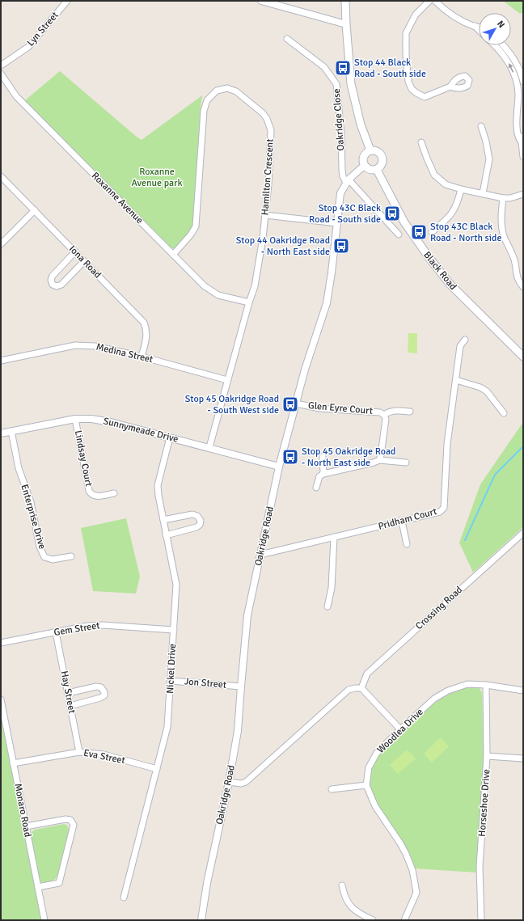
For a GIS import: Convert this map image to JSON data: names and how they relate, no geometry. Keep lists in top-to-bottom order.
{
  "streets": {
    "main road": ["Black Road"],
    "street": [
      "Lyn Street",
      "Oakridge Close",
      "Hamilton Crescent",
      "Roxanne Avenue",
      "Iona Road",
      "Medina Street",
      "Glen Eyre Court",
      "Sunnymeade Drive",
      "Lindsay Court",
      "Enterprise Drive",
      "Pridham Court",
      "Oakridge Road",
      "Crossing Road",
      "Gem Street",
      "Nickel Drive",
      "Jon Street",
      "Hay Street",
      "Woodlea Drive",
      "Eva Street",
      "Horseshoe Drive",
      "Monaro Road"
    ]
  },
  "crossings": [
    ["Oakridge Close", "Oakridge Road"],
    ["Hamilton Crescent", "Roxanne Avenue"],
    ["Hamilton Crescent", "Medina Street"],
    ["Hamilton Crescent", "Sunnymeade Drive"],
    ["Iona Road", "Medina Street"],
    ["Black Road", "Oakridge Road"],
    ["Glen Eyre Court", "Oakridge Road"],
    ["Sunnymeade Drive", "Lindsay Court"],
    ["Sunnymeade Drive", "Enterprise Drive"],
    ["Sunnymeade Drive", "Oakridge Road"],
    ["Sunnymeade Drive", "Nickel Drive"],
    ["Pridham Court", "Oakridge Road"],
    ["Oakridge Road", "Jon Street"],
    ["Gem Street", "Nickel Drive"],
    ["Gem Street", "Hay Street"],
    ["Nickel Drive", "Jon Street"],
    ["Nickel Drive", "Eva Street"],
    ["Hay Street", "Eva Street"],
    ["Woodlea Drive", "Horseshoe Drive"],
    ["Eva Street", "Monaro Road"]
  ],
  "parks": ["Roxanne Avenue park"],
  "places": {
    "bus stop": [
      "Stop 44 Black Road - South side",
      "Stop 43C Black Road - South side",
      "Stop 43C Black Road - North side",
      "Stop 44 Oakridge Road - North East side",
      "Stop 45 Oakridge Road - South West side",
      "Stop 45 Oakridge Road - North East side"
    ]
  },
  "north": "top right"
}
